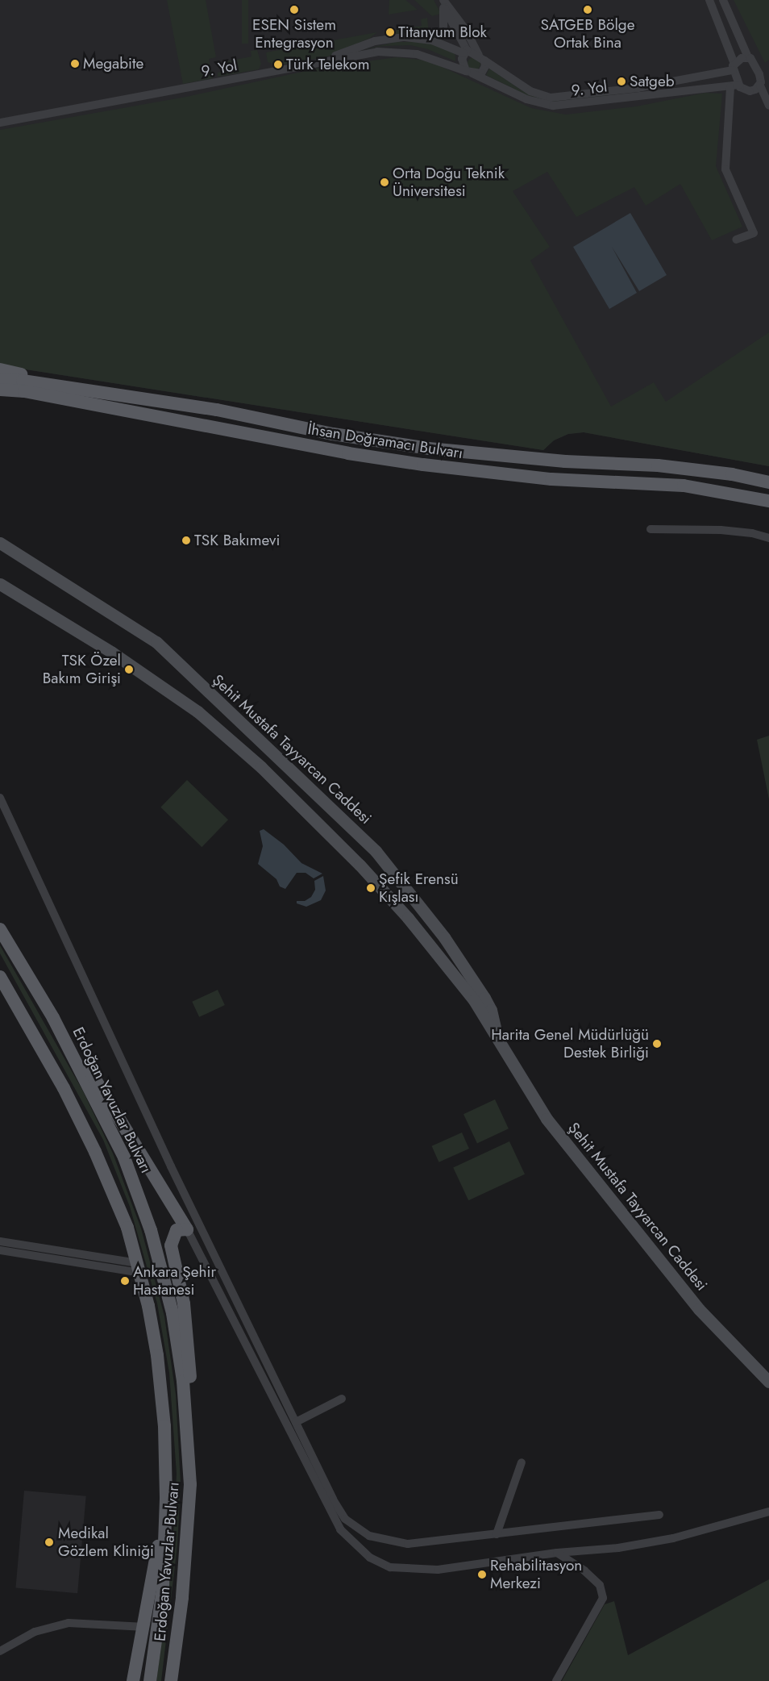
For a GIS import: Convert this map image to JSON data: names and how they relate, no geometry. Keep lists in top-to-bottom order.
{
  "streets": {
    "main road": ["İhsan Doğramacı Bulvarı", "Şehit Mustafa Tayyarcan Caddesi", "Erdoğan Yavuzlar Bulvarı"],
    "street": ["9. Yol"]
  },
  "places": [
    "ESEN Sistem Entegrasyon",
    "SATGEB Bölge Ortak Bina",
    "Titanyum Blok",
    "Megabite",
    "Türk Telekom",
    "Satgeb",
    "Orta Doğu Teknik Üniversitesi",
    "TSK Bakımevi",
    "TSK Özel Bakım Girişi",
    "Şefik Erensü Kışlası",
    "Harita Genel Müdürlüğü Destek Birliği",
    "Ankara Şehir Hastanesi",
    "Medikal Gözlem Kliniği",
    "Rehabilitasyon Merkezi"
  ]
}
